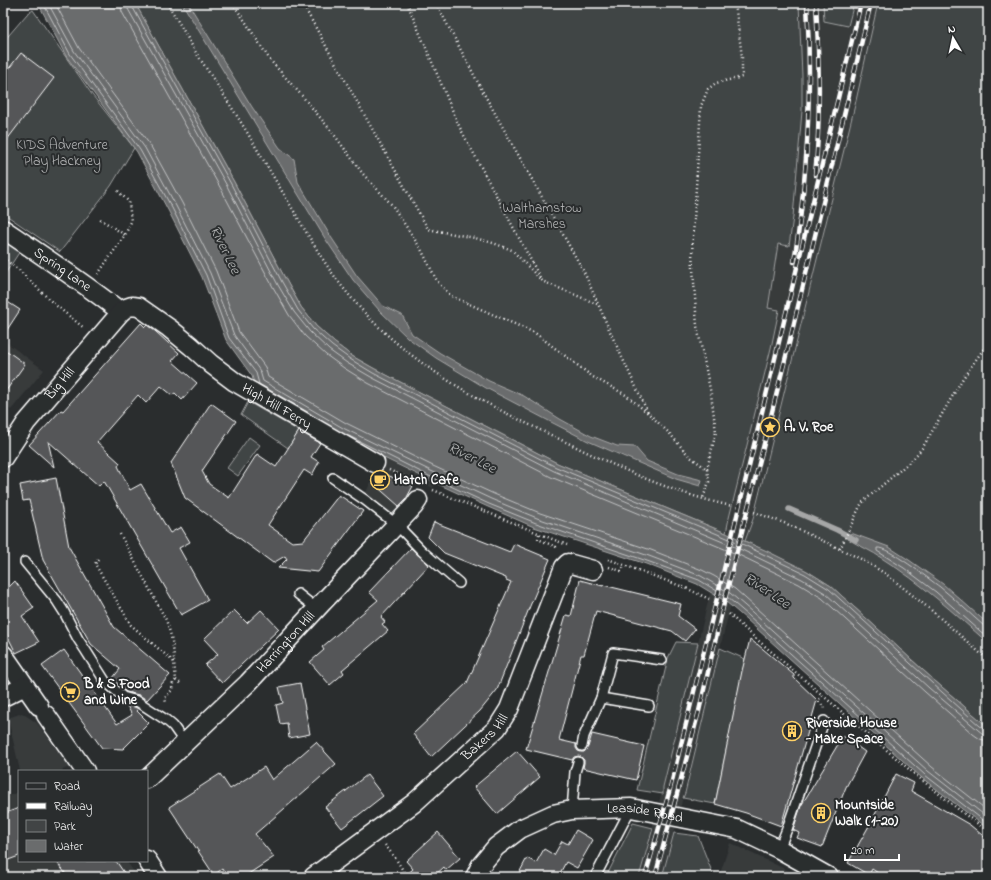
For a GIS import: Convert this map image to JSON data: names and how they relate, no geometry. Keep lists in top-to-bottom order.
{
  "streets": {
    "street": [
      "Spring Lane",
      "Big Hill",
      "High Hill Ferry",
      "Harrington Hill",
      "Bakers Hill",
      "Leaside Road"
    ]
  },
  "crossings": [
    ["Spring Lane", "Big Hill"],
    ["Spring Lane", "High Hill Ferry"],
    ["Big Hill", "High Hill Ferry"]
  ],
  "water": ["River Lee"],
  "parks": ["KIDS Adventure Play Hackney", "Walthamstow Marshes"],
  "places": {
    "place": ["A. V. Roe"],
    "cafe": ["Hatch Cafe"],
    "supermarket": ["B & S Food and Wine"],
    "building": ["Riverside House - Make Space", "Mountside Walk (1-20)"]
  },
  "legend": [
    "Road",
    "Railway",
    "Park",
    "Water"
  ],
  "scale_bar": "20 m",
  "north": "top"
}
